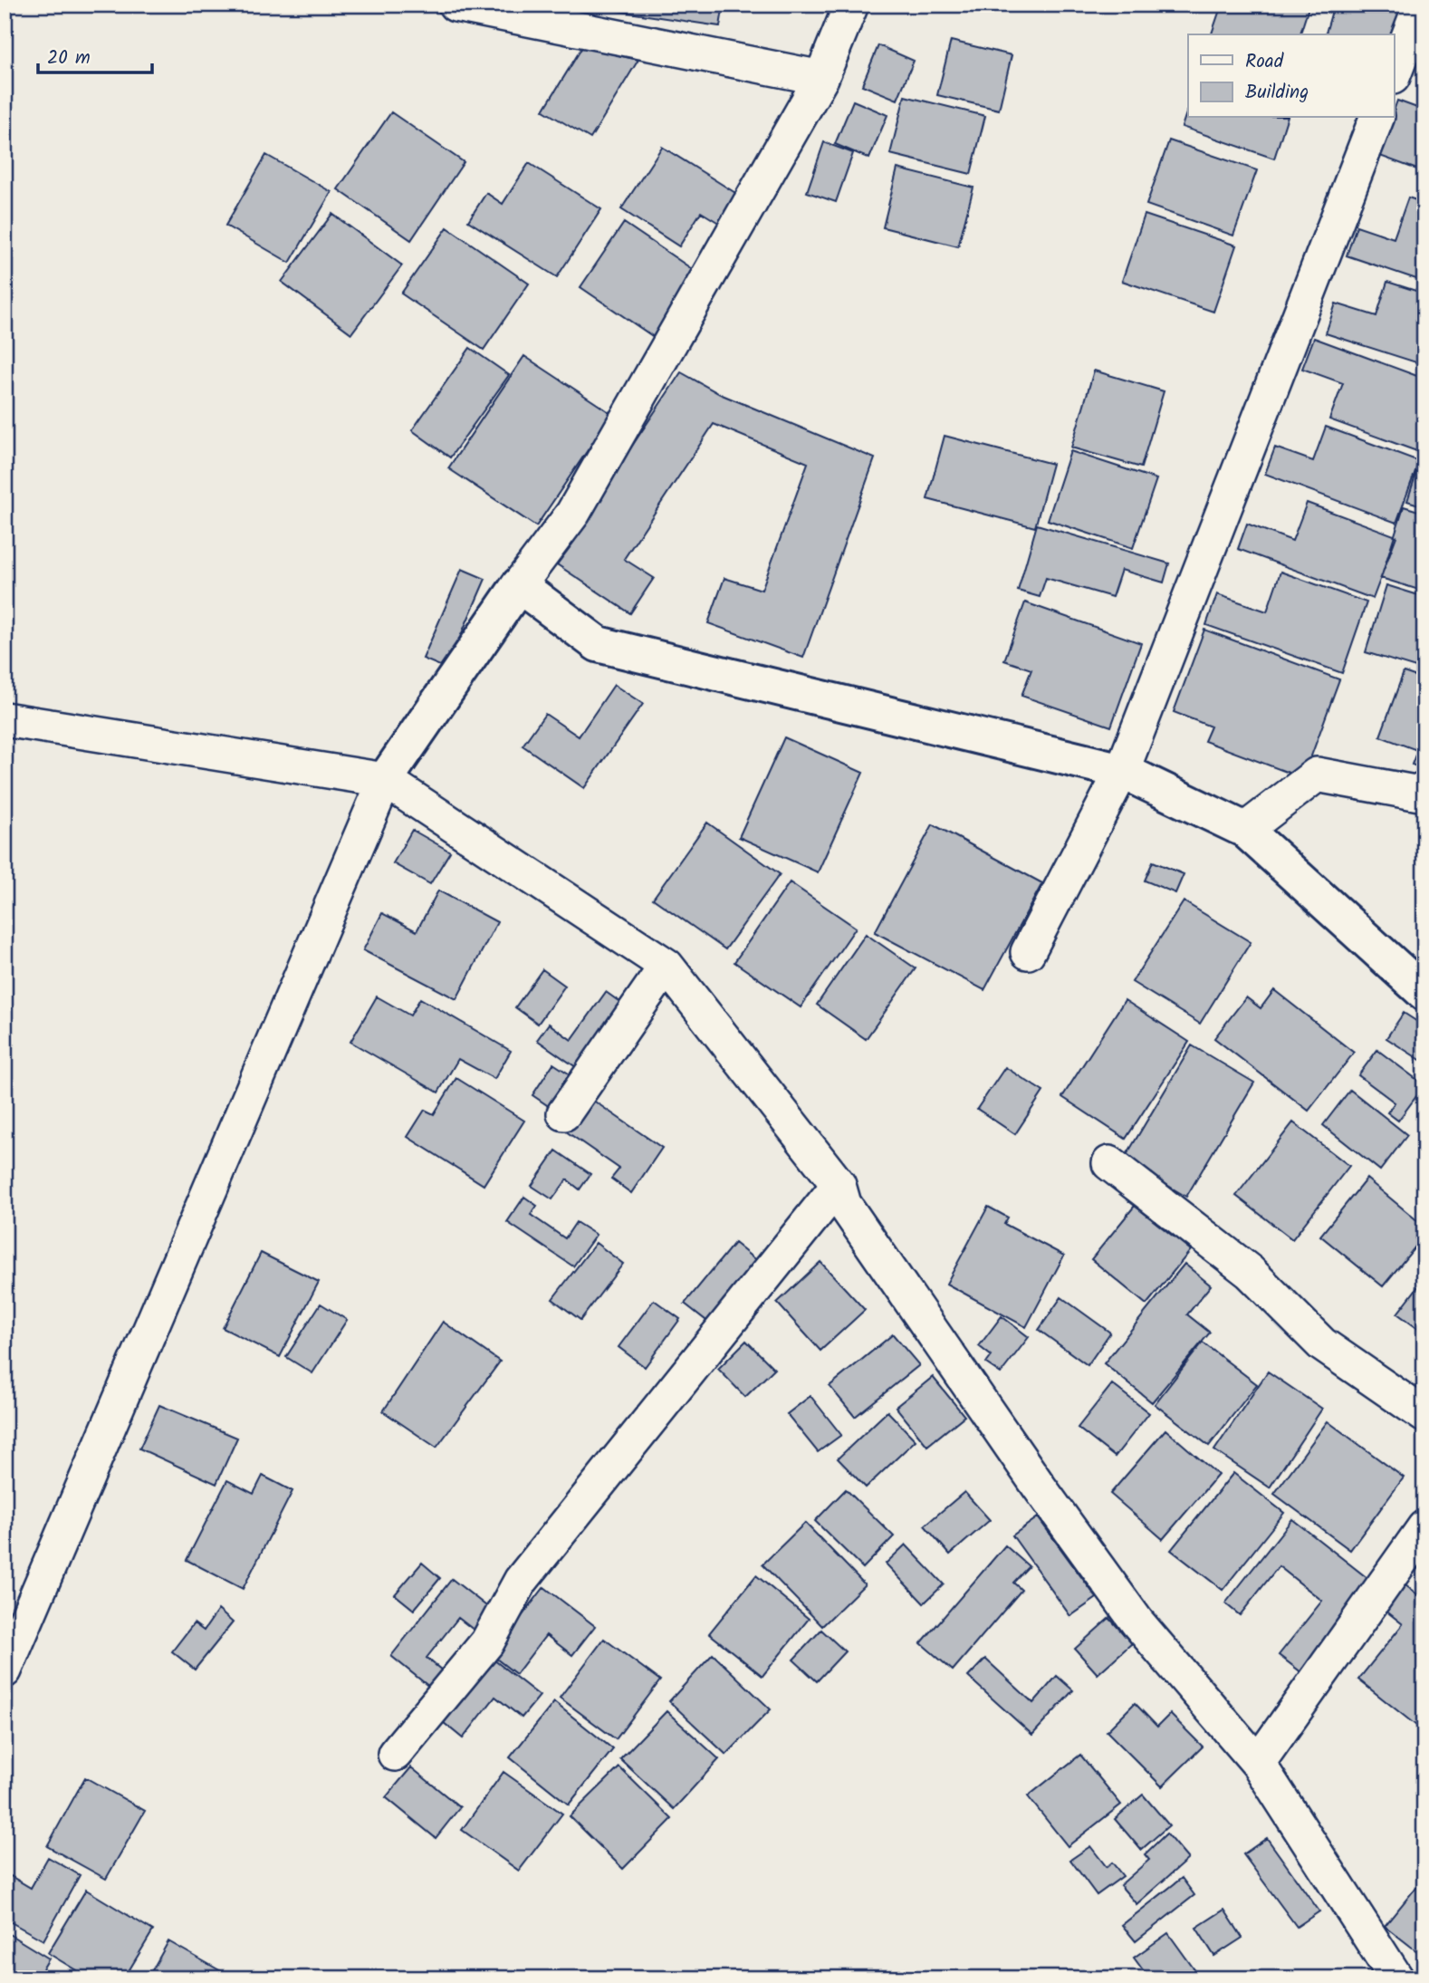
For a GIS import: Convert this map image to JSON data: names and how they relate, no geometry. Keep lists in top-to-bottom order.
{
  "legend": ["Road", "Building"],
  "scale_bar": "20 m"
}
